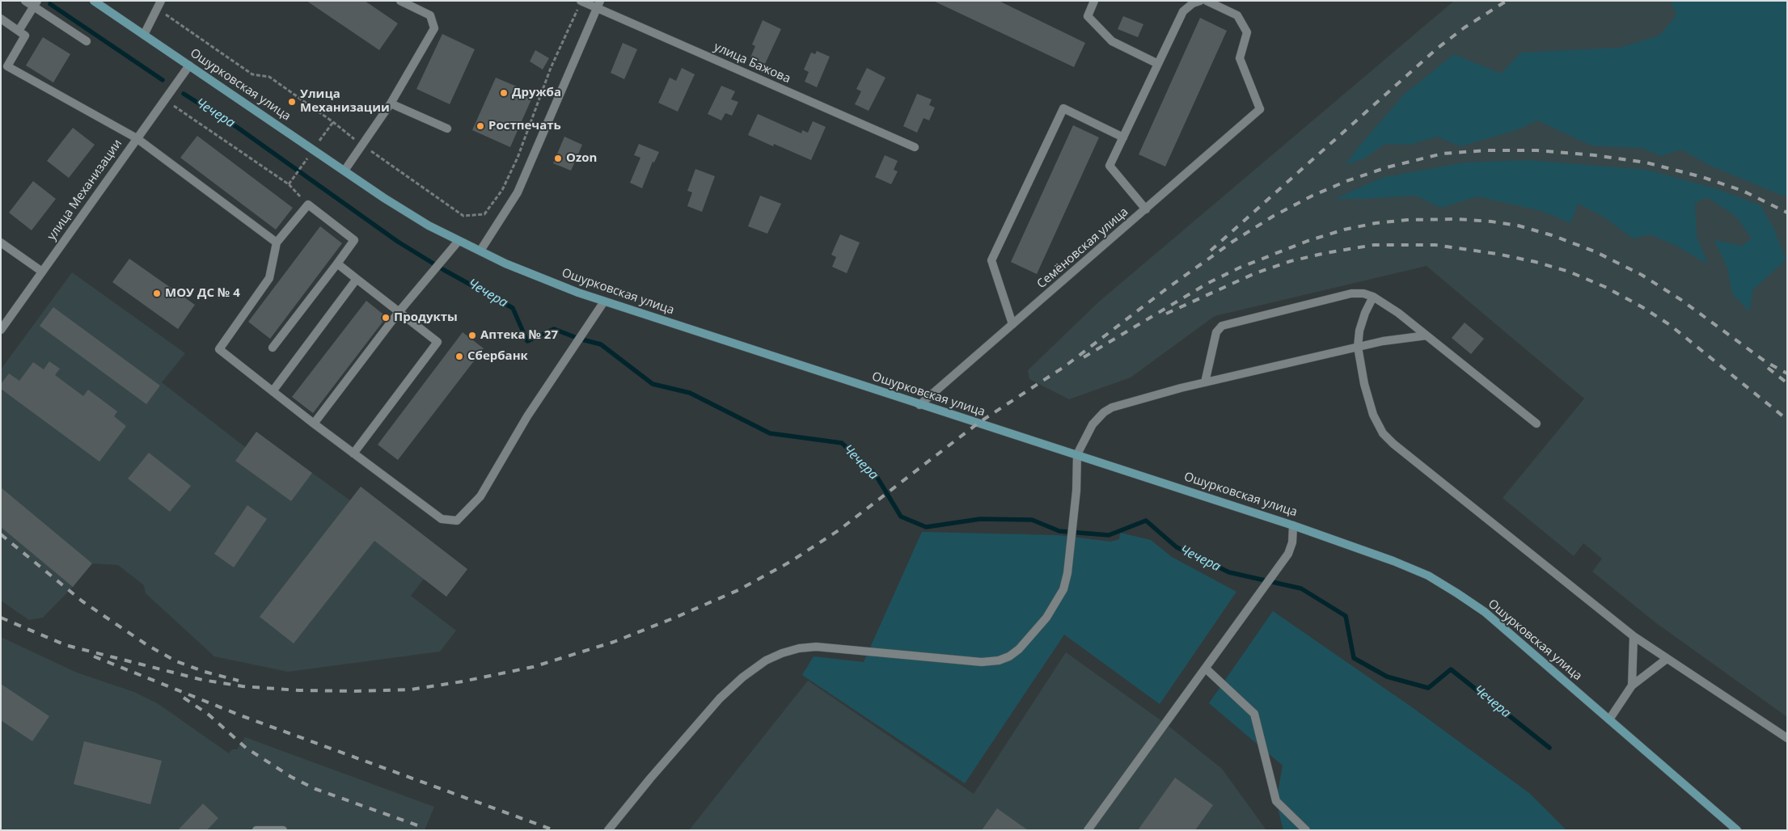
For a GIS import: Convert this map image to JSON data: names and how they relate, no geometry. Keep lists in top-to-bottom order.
{
  "streets": {
    "street": [
      "улица Бажова",
      "Ошурковская улица",
      "улица Механизации",
      "Семёновская улица"
    ]
  },
  "crossings": [
    ["Ошурковская улица", "улица Механизации"],
    ["Ошурковская улица", "Семёновская улица"]
  ],
  "water": ["Чечера"],
  "places": [
    "Дружба",
    "Улица Механизации",
    "Ростпечать",
    "Ozon",
    "МОУ ДС № 4",
    "Продукты",
    "Аптека № 27",
    "Сбербанк"
  ]
}
